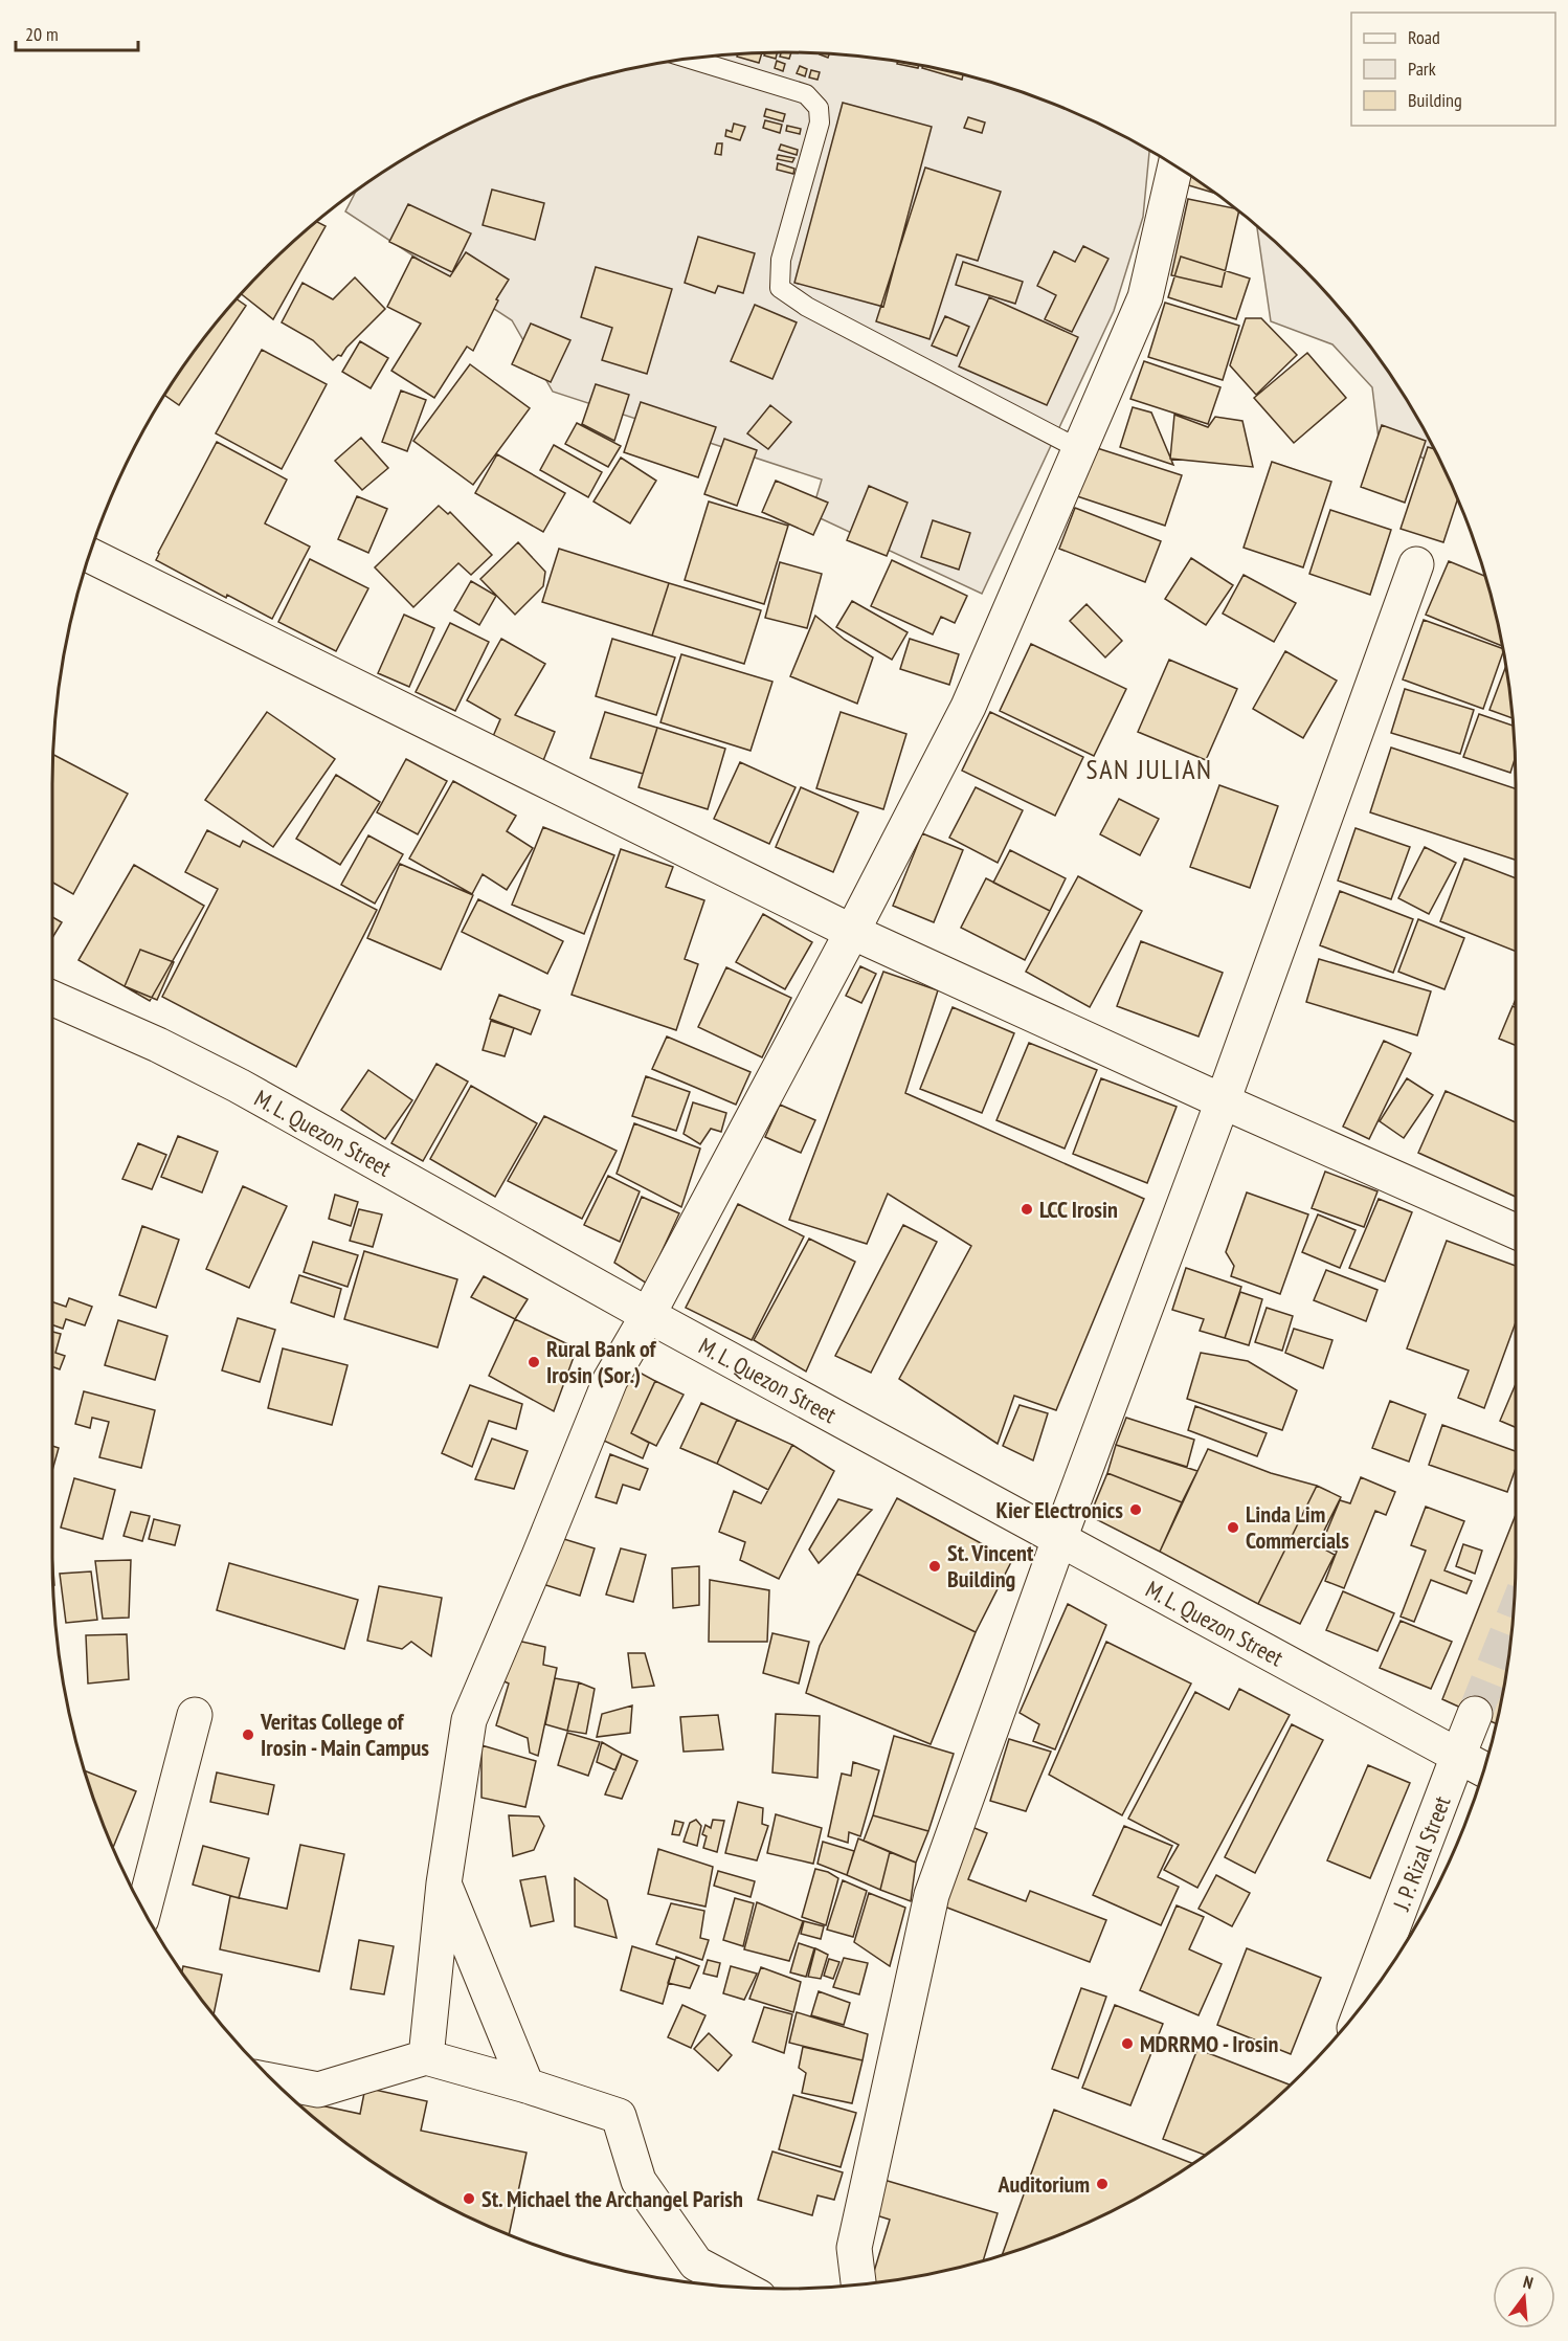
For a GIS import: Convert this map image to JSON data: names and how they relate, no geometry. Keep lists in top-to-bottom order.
{
  "streets": {
    "street": ["M. L. Quezon Street", "J. P. Rizal Street"]
  },
  "crossings": [
    ["M. L. Quezon Street", "J. P. Rizal Street"]
  ],
  "districts": ["SAN JULIAN"],
  "places": [
    "LCC Irosin",
    "Rural Bank of Irosin (Sor.)",
    "Kier Electronics",
    "Linda Lim Commercials",
    "St. Vincent Building",
    "Veritas College of Irosin - Main Campus",
    "MDRRMO - Irosin",
    "Auditorium",
    "St. Michael the Archangel Parish"
  ],
  "legend": ["Road", "Park", "Building"],
  "scale_bar": "20 m",
  "north": "top"
}
